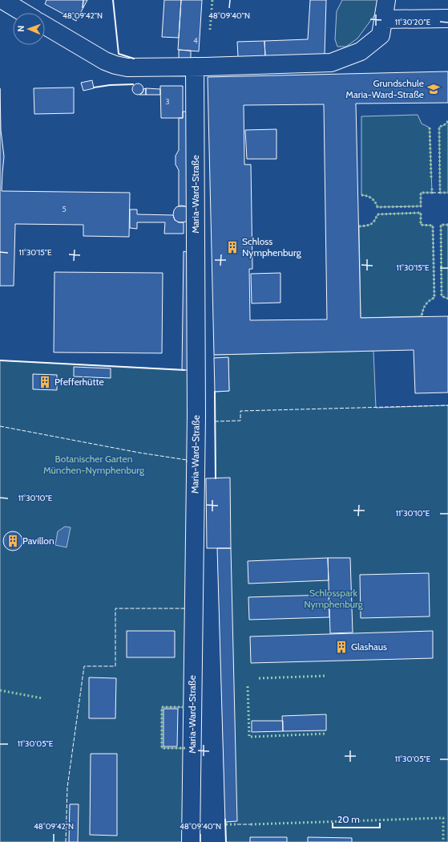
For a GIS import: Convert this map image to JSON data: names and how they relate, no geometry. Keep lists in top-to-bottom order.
{
  "streets": {
    "street": ["Maria-Ward-Straße"]
  },
  "parks": ["Botanischer Garten München-Nymphenburg", "Schlosspark Nymphenburg"],
  "places": {
    "school or university": ["Grundschule Maria-Ward-Straße"],
    "building": [
      "Schloss Nymphenburg",
      "Pfefferhütte",
      "Pavillon",
      "Glashaus"
    ]
  },
  "house_numbers": ["4", "3", "5"],
  "scale_bar": "20 m",
  "north": "left",
  "coordinates": [
    "48°09'42\"N",
    "48°09'40\"N",
    "11°30'20\"E",
    "11°30'15\"E",
    "11°30'10\"E",
    "11°30'05\"E"
  ]
}
